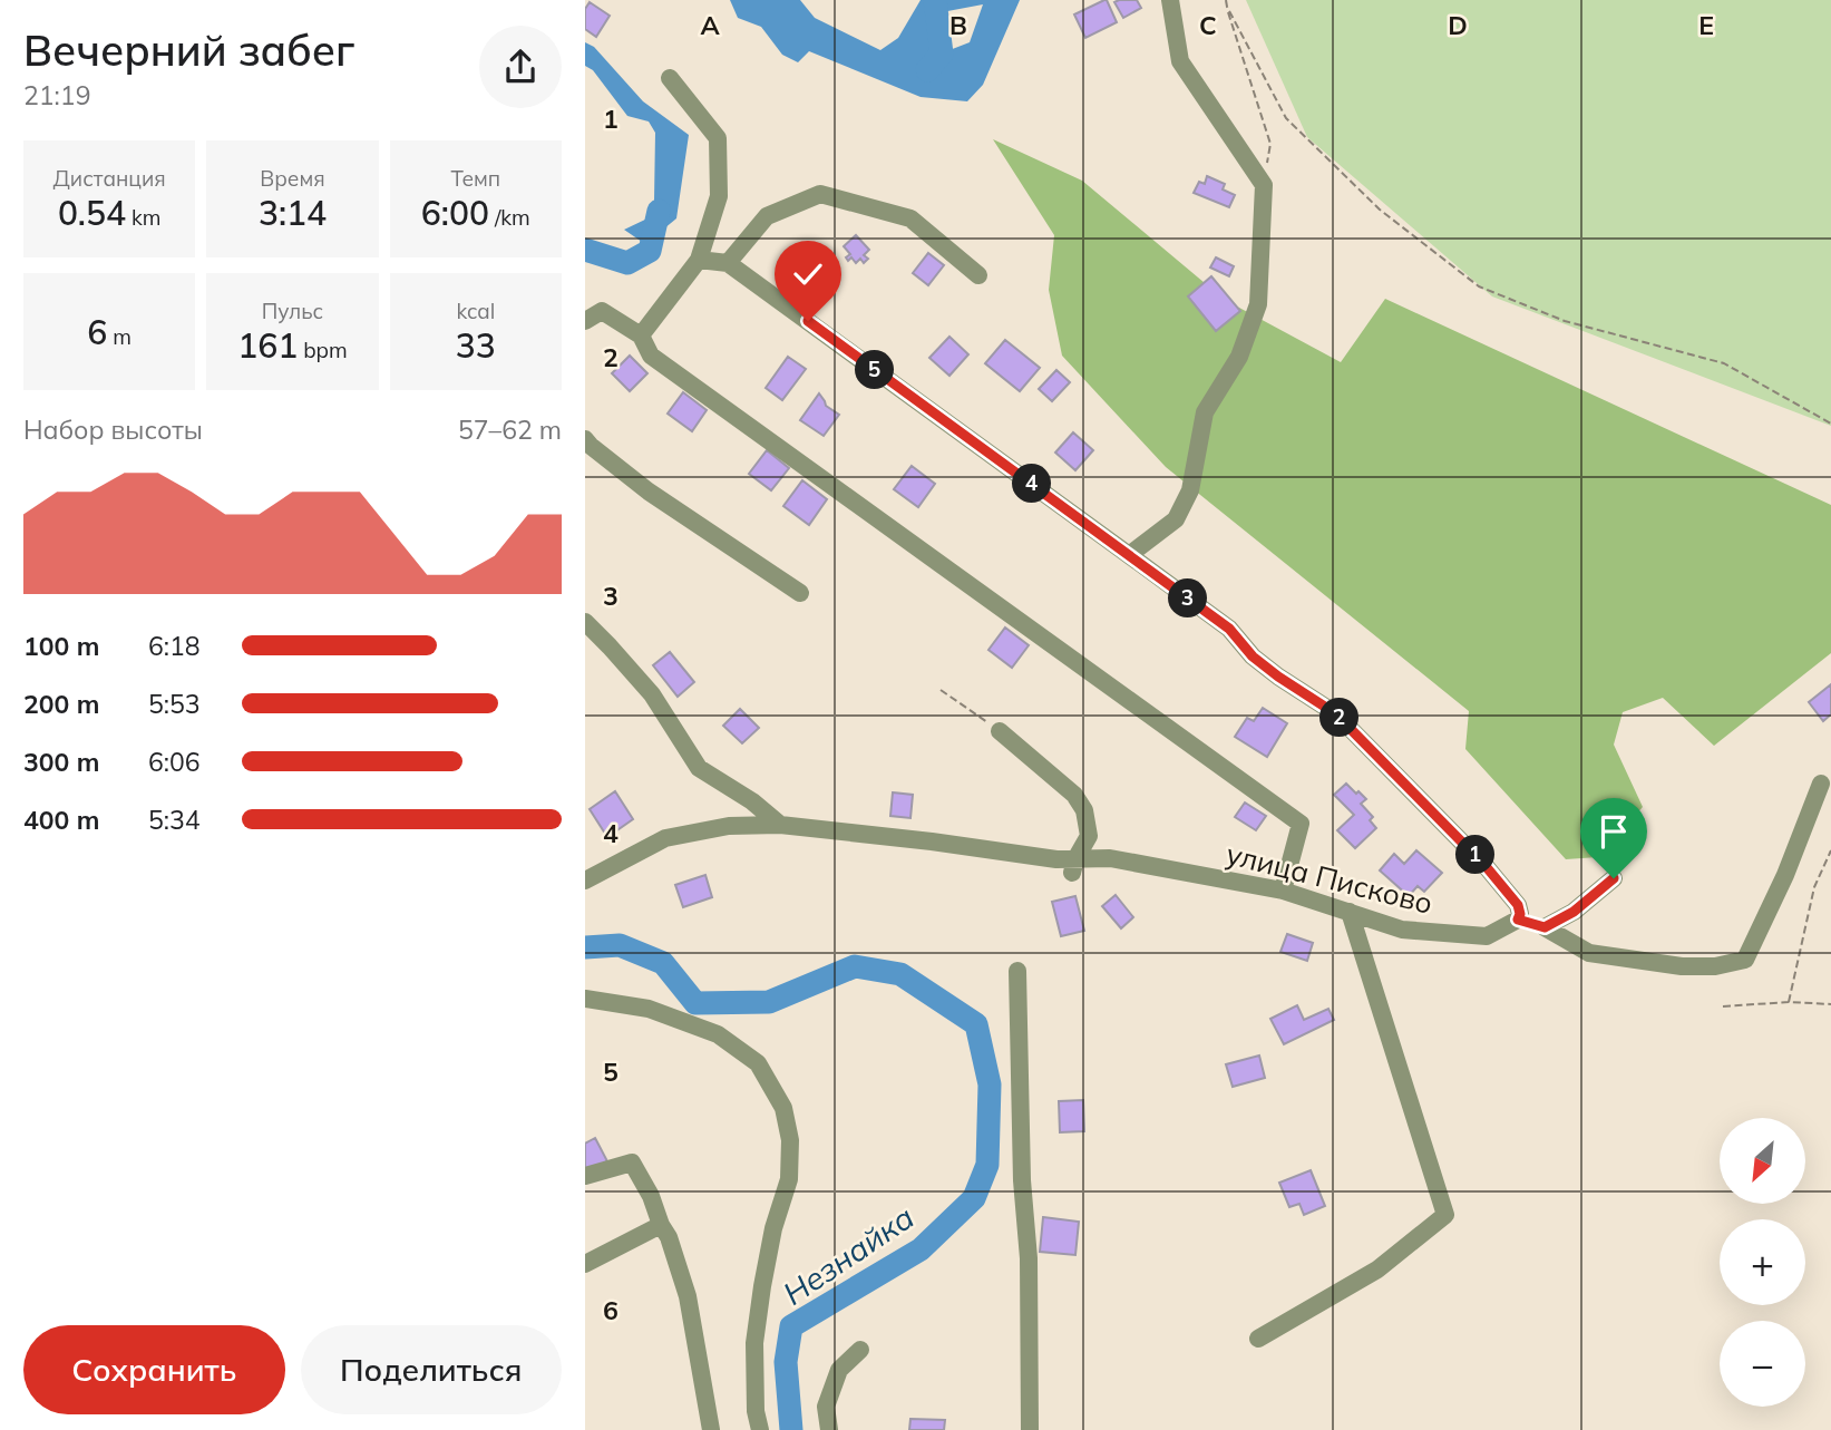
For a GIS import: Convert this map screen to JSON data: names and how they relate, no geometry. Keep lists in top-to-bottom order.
{
  "streets": {
    "street": ["улица Писково"]
  },
  "water": ["Незнайка"],
  "north": "bottom left",
  "page": {
    "heading": ["Вечерний забег", "21:19"],
    "stats": [
      ["Дистанция", "0.54 km"],
      ["Время", "3:14"],
      ["Темп", "6:00 /km"],
      ["6 m"],
      ["Пульс", "161 bpm"],
      ["kcal", "33"]
    ],
    "pins": [
      "5",
      "4",
      "3",
      "2",
      "1"
    ],
    "chart": ["Набор высоты", "57–62 m"],
    "list": [
      {
        "name": "100 m",
        "note": "6:18"
      },
      {
        "name": "200 m",
        "note": "5:53"
      },
      {
        "name": "300 m",
        "note": "6:06"
      },
      {
        "name": "400 m",
        "note": "5:34"
      }
    ],
    "map_buttons": ["+", "−"],
    "buttons": ["Сохранить", "Поделиться"]
  },
  "grid": {
    "columns": [
      "A",
      "B",
      "C",
      "D",
      "E"
    ],
    "rows": [
      "1",
      "2",
      "3",
      "4",
      "5",
      "6"
    ]
  }
}
